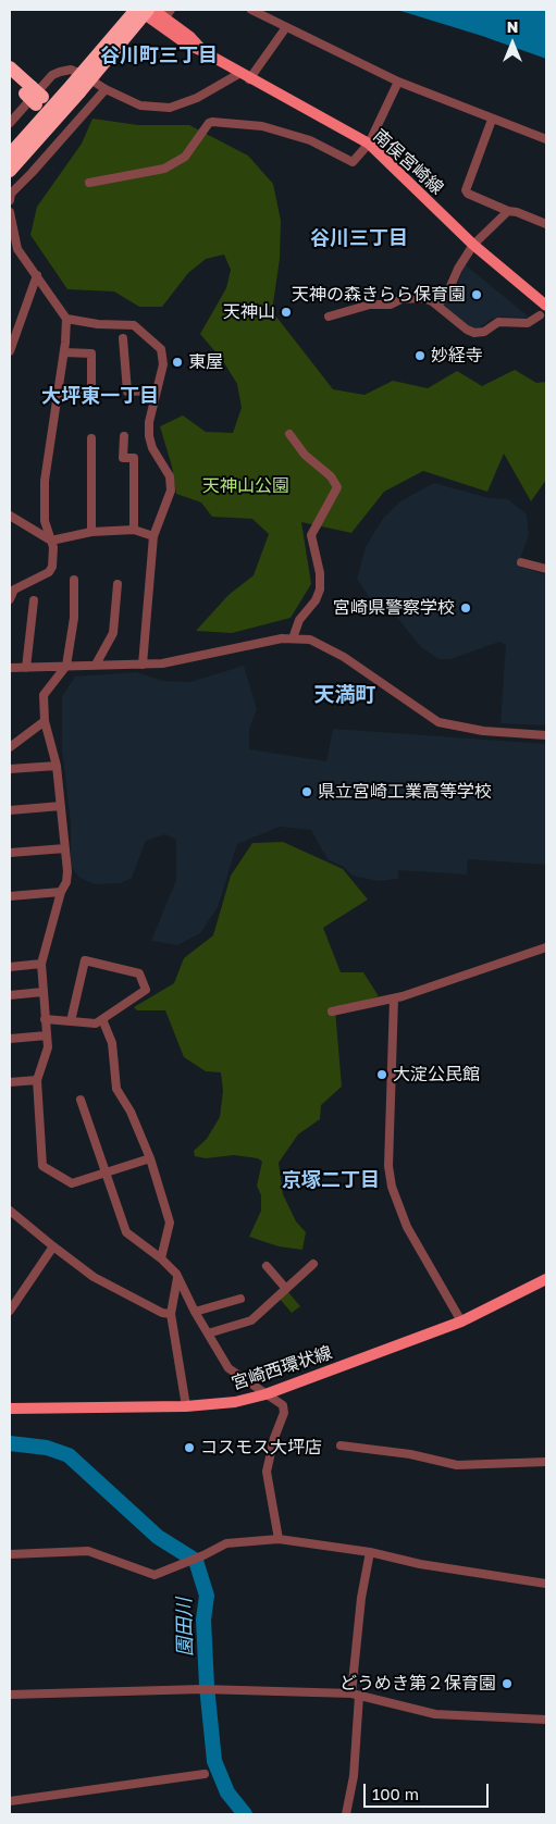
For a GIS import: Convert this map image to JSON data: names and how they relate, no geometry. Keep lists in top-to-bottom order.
{
  "streets": {
    "main road": ["南俣宮崎線", "宮崎西環状線"]
  },
  "districts": [
    "谷川町三丁目",
    "谷川三丁目",
    "大坪東一丁目",
    "天満町",
    "京塚二丁目"
  ],
  "water": ["園田川"],
  "parks": ["天神山公園"],
  "places": [
    "天神の森きらら保育園",
    "天神山",
    "妙経寺",
    "東屋",
    "宮崎県警察学校",
    "県立宮崎工業高等学校",
    "大淀公民館",
    "コスモス大坪店",
    "どうめき第２保育園"
  ],
  "scale_bar": "100 m",
  "north": "top"
}
